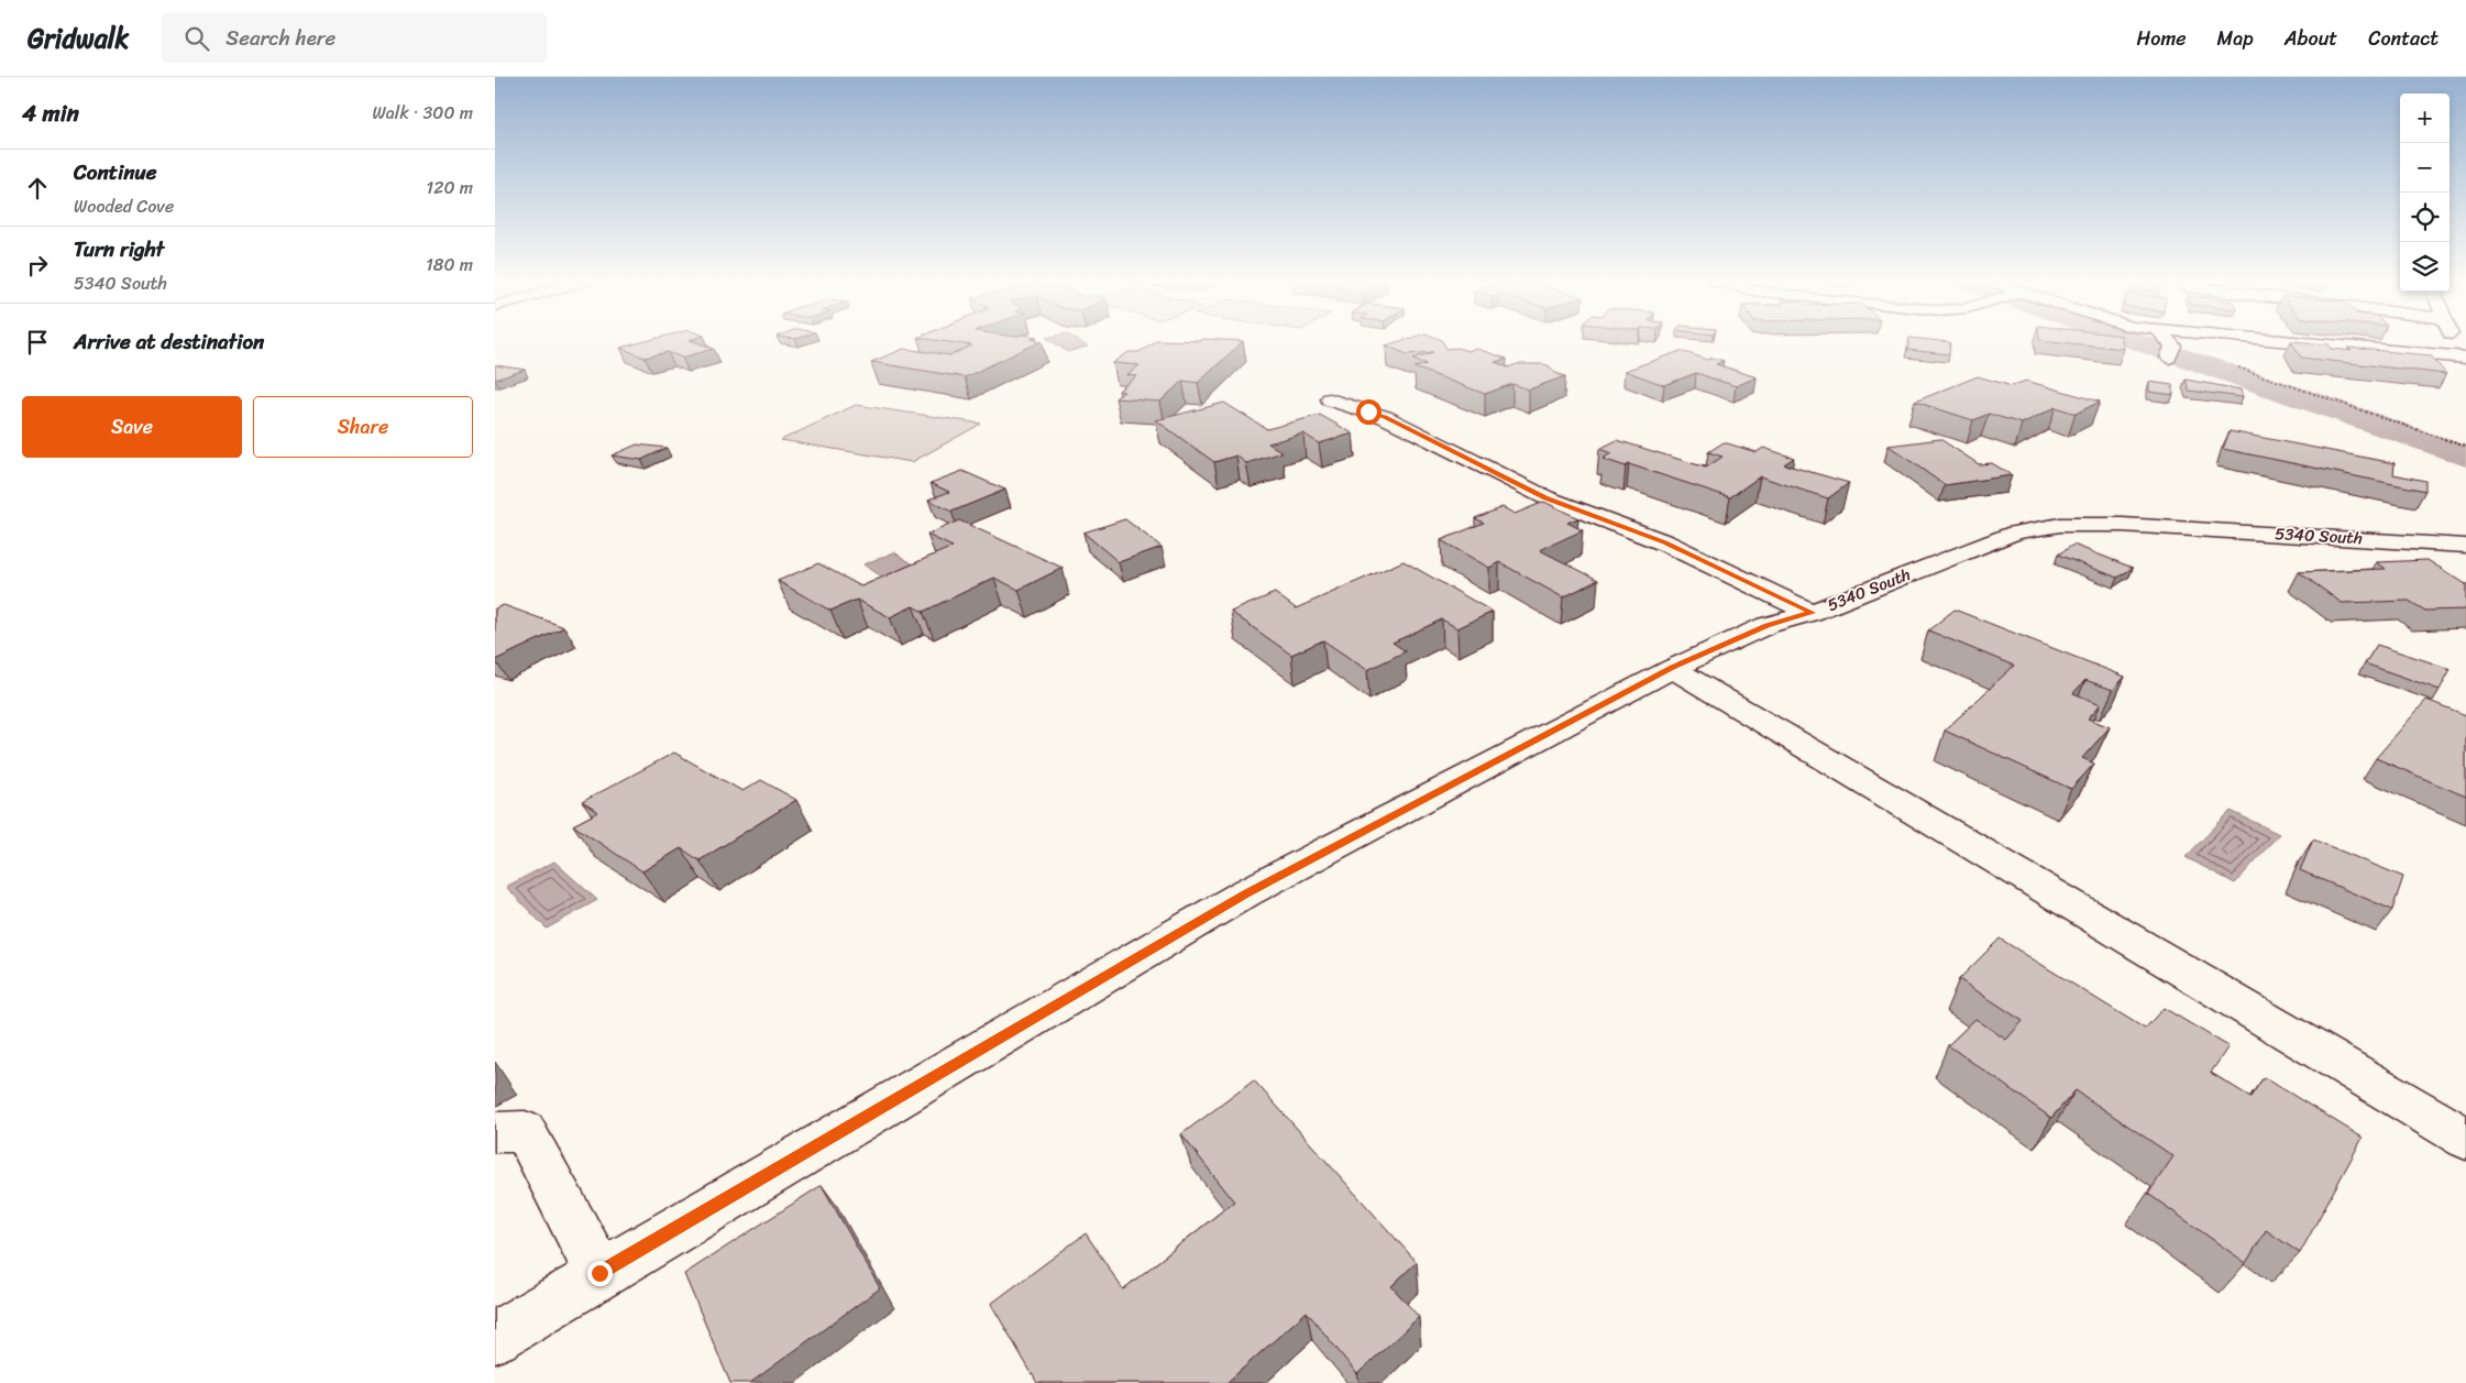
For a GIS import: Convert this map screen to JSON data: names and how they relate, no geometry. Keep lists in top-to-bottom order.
{
  "streets": {
    "street": ["5340 South"]
  },
  "page": {
    "header": "Gridwalk",
    "search": "Search here",
    "nav": [
      "Home",
      "Map",
      "About",
      "Contact"
    ],
    "heading": ["4 min", "Walk · 300 m"],
    "map_buttons": ["+", "−"],
    "list": [
      ["Continue", "Wooded Cove", "120 m"],
      ["Turn right", "5340 South", "180 m"],
      "Arrive at destination"
    ],
    "buttons": ["Save", "Share"]
  }
}
